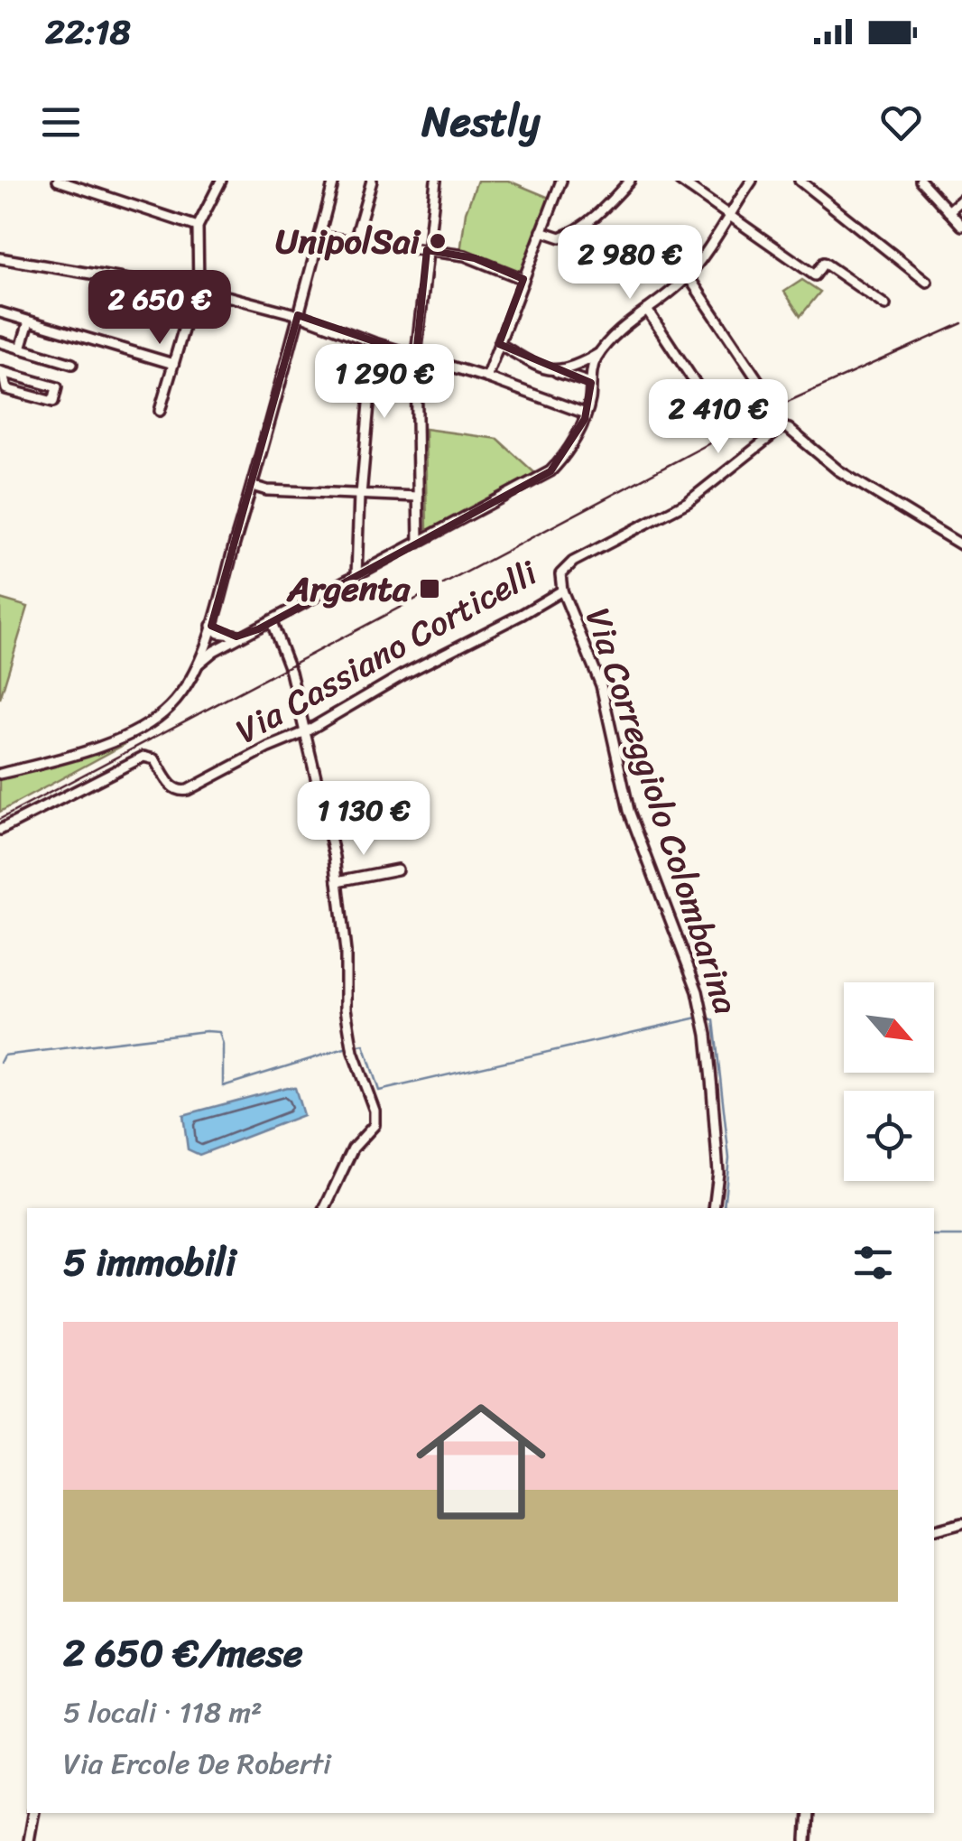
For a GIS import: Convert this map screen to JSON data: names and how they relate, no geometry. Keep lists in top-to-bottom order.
{
  "streets": {
    "street": ["Via Cassiano Corticelli", "Via Correggiolo Colombarina"]
  },
  "crossings": [
    ["Via Cassiano Corticelli", "Via Correggiolo Colombarina"]
  ],
  "places": {
    "other": ["UnipolSai"],
    "transit": ["Argenta"]
  },
  "north": "bottom right",
  "page": {
    "status": "22:18",
    "header": "Nestly",
    "price": [
      "2 980 €",
      "2 650 €",
      "1 290 €",
      "2 410 €",
      "1 130 €"
    ],
    "heading": "5 immobili",
    "list": [
      {
        "name": "2 650 €/mese",
        "note": "5 locali · 118 m² · Via Ercole De Roberti"
      }
    ]
  }
}
